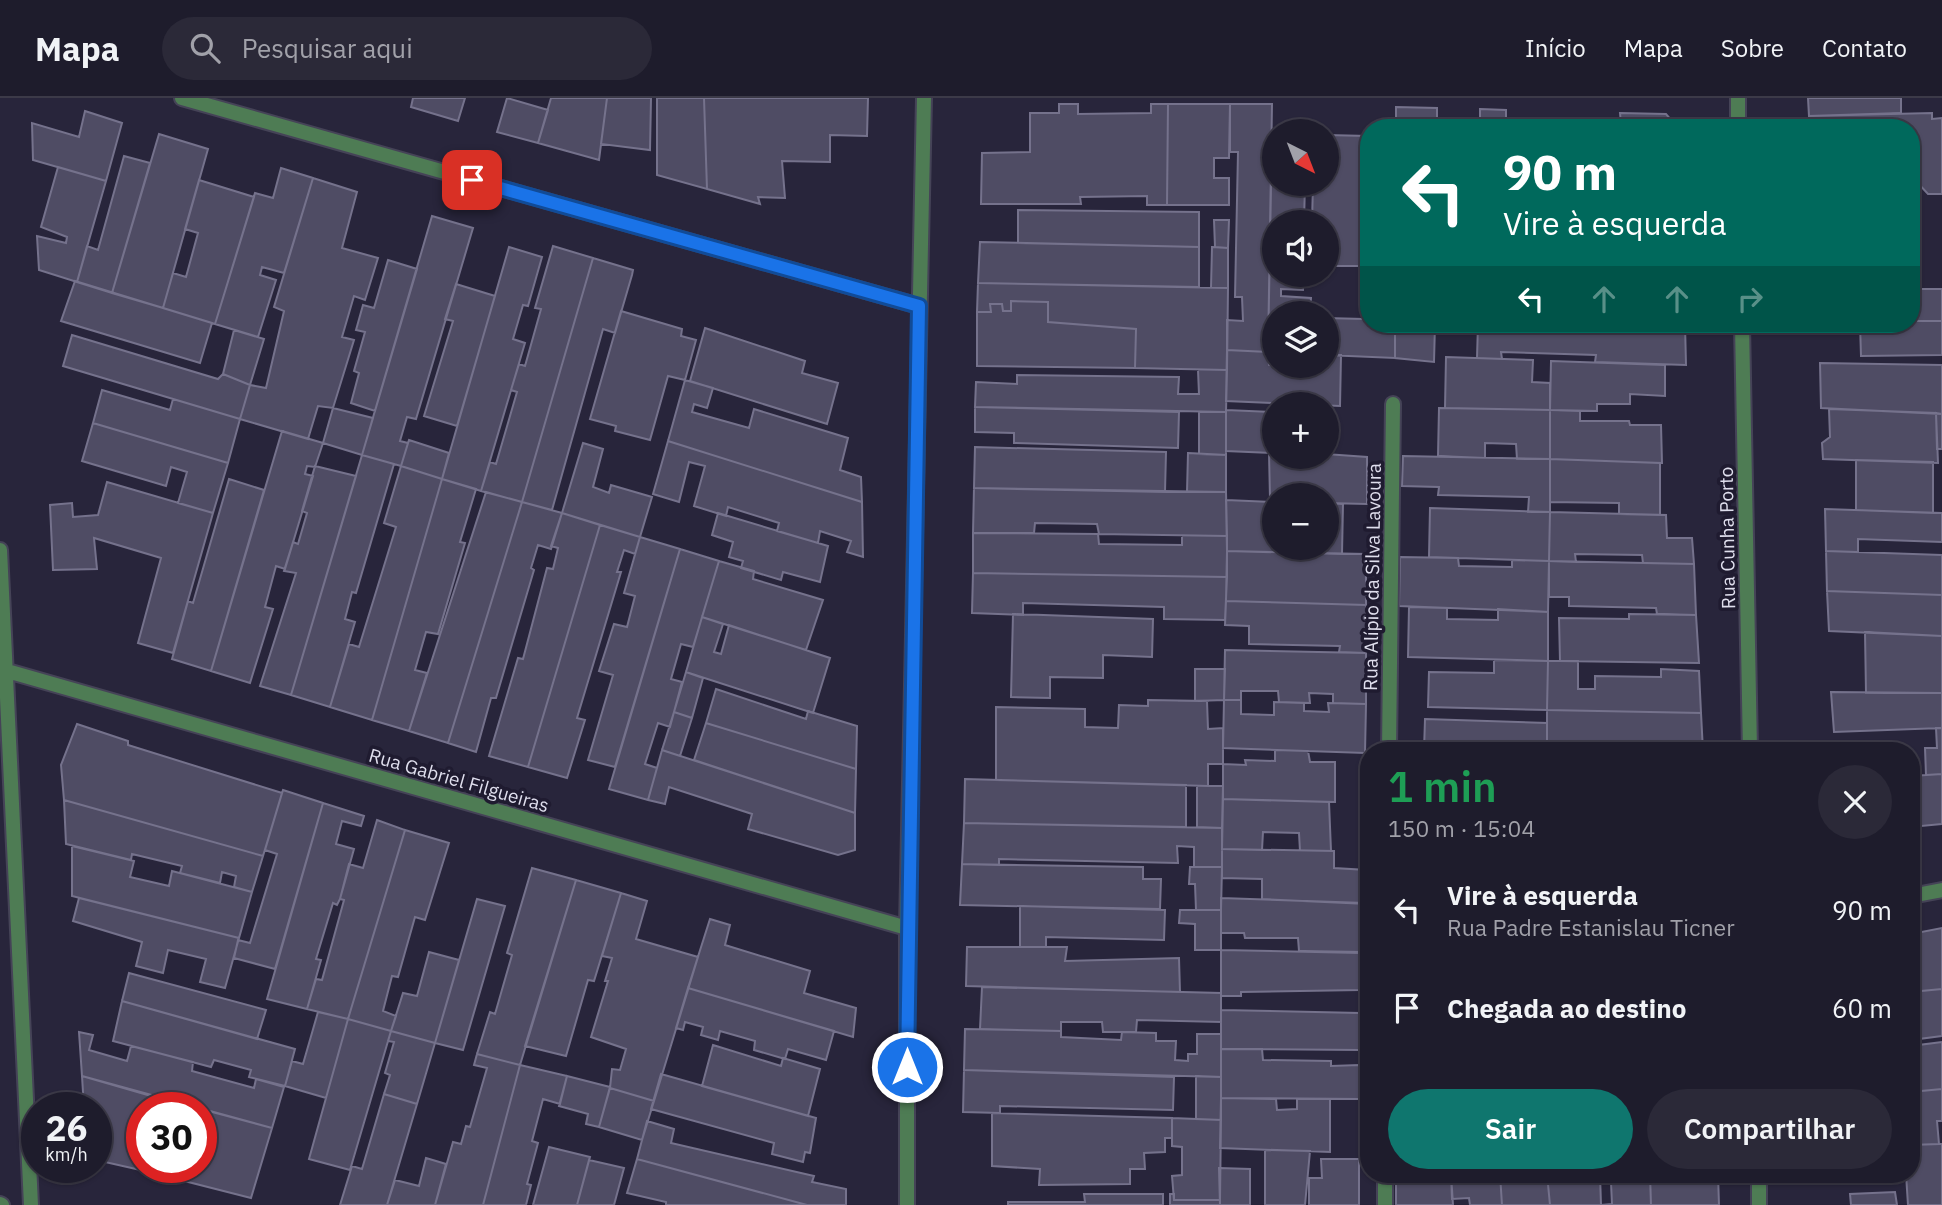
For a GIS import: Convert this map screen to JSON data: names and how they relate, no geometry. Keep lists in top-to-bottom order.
{
  "streets": {
    "street": ["Rua Cunha Porto", "Rua Alípio da Silva Lavoura", "Rua Gabriel Filgueiras"]
  },
  "north": "bottom right",
  "page": {
    "header": "Mapa",
    "search": "Pesquisar aqui",
    "nav": [
      "Início",
      "Mapa",
      "Sobre",
      "Contato"
    ],
    "map_buttons": ["+", "−"],
    "turn": ["90 m", "Vire à esquerda"],
    "heading": ["1 min", "150 m · 15:04"],
    "list": [
      {
        "name": "Vire à esquerda",
        "note": "Rua Padre Estanislau Ticner",
        "value": "90 m"
      },
      {
        "name": "Chegada ao destino",
        "value": "60 m"
      }
    ],
    "buttons": ["Sair", "Compartilhar"],
    "speed": "26 km/h",
    "limit": "30"
  }
}
